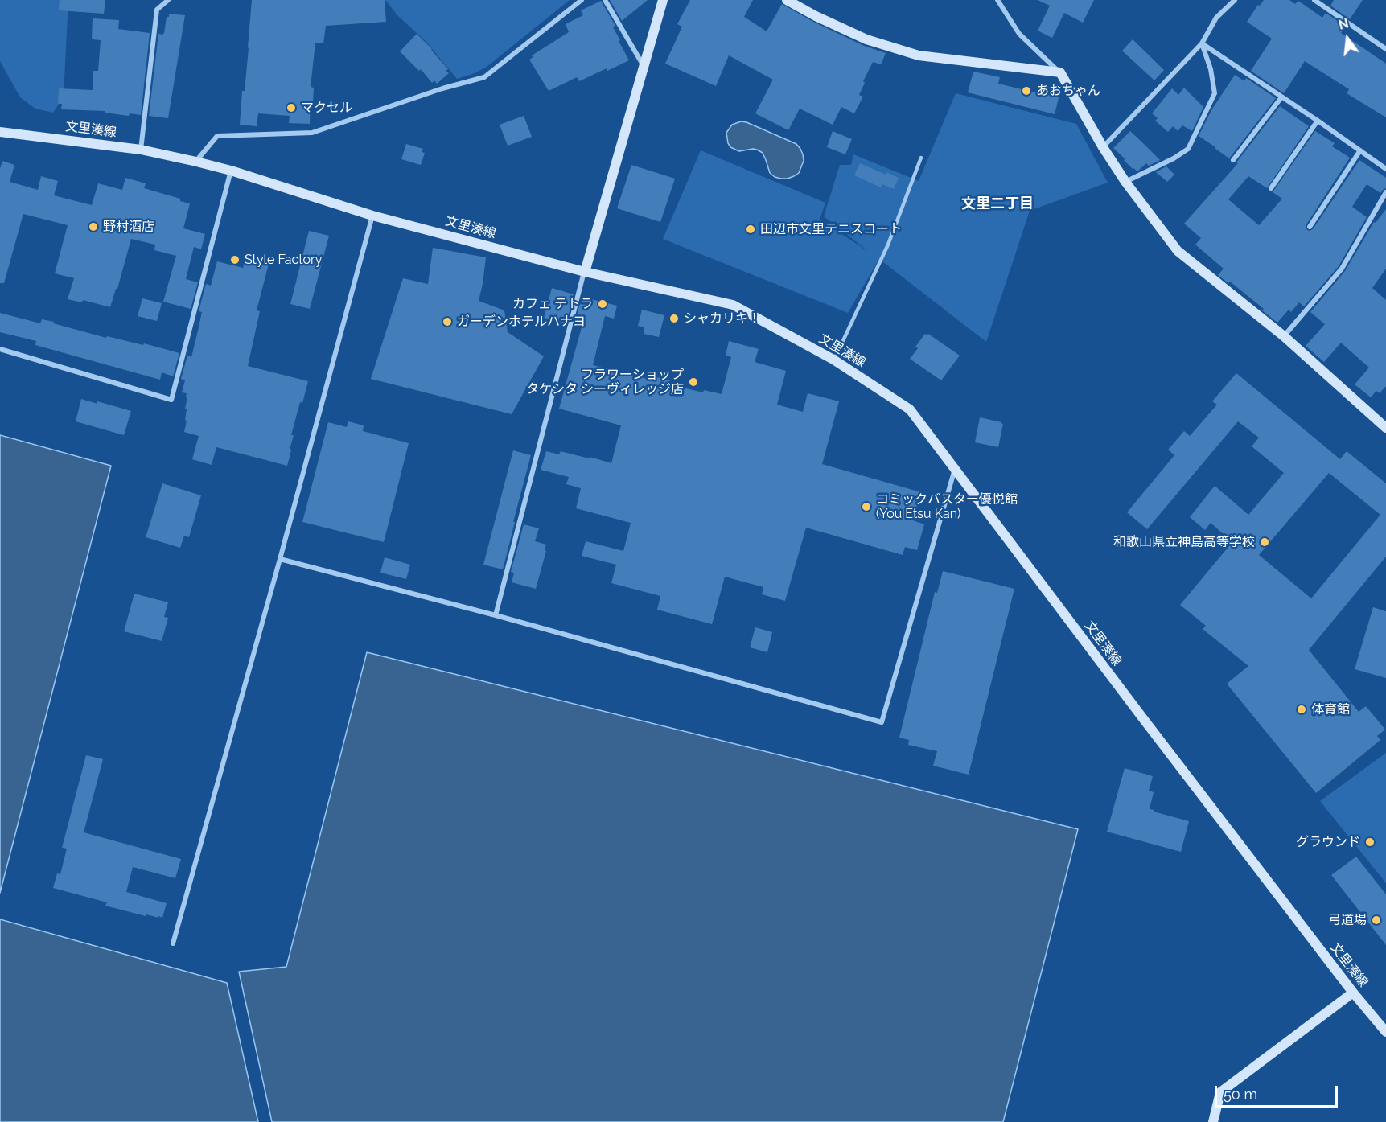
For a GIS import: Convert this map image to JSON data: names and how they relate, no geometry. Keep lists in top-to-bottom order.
{
  "streets": {
    "main road": ["文里湊線"]
  },
  "districts": ["文里二丁目"],
  "places": [
    "あおちゃん",
    "マクセル",
    "野村酒店",
    "田辺市文里テニスコート",
    "Style Factory",
    "カフェ テトラ",
    "シャカリキ！",
    "ガーデンホテルハナヨ",
    "フラワーショップ タケシタ シーヴィレッジ店",
    "コミックバスター優悦館 (You Etsu Kan)",
    "和歌山県立神島高等学校",
    "体育館",
    "グラウンド",
    "弓道場"
  ],
  "scale_bar": "50 m",
  "north": "top"
}
